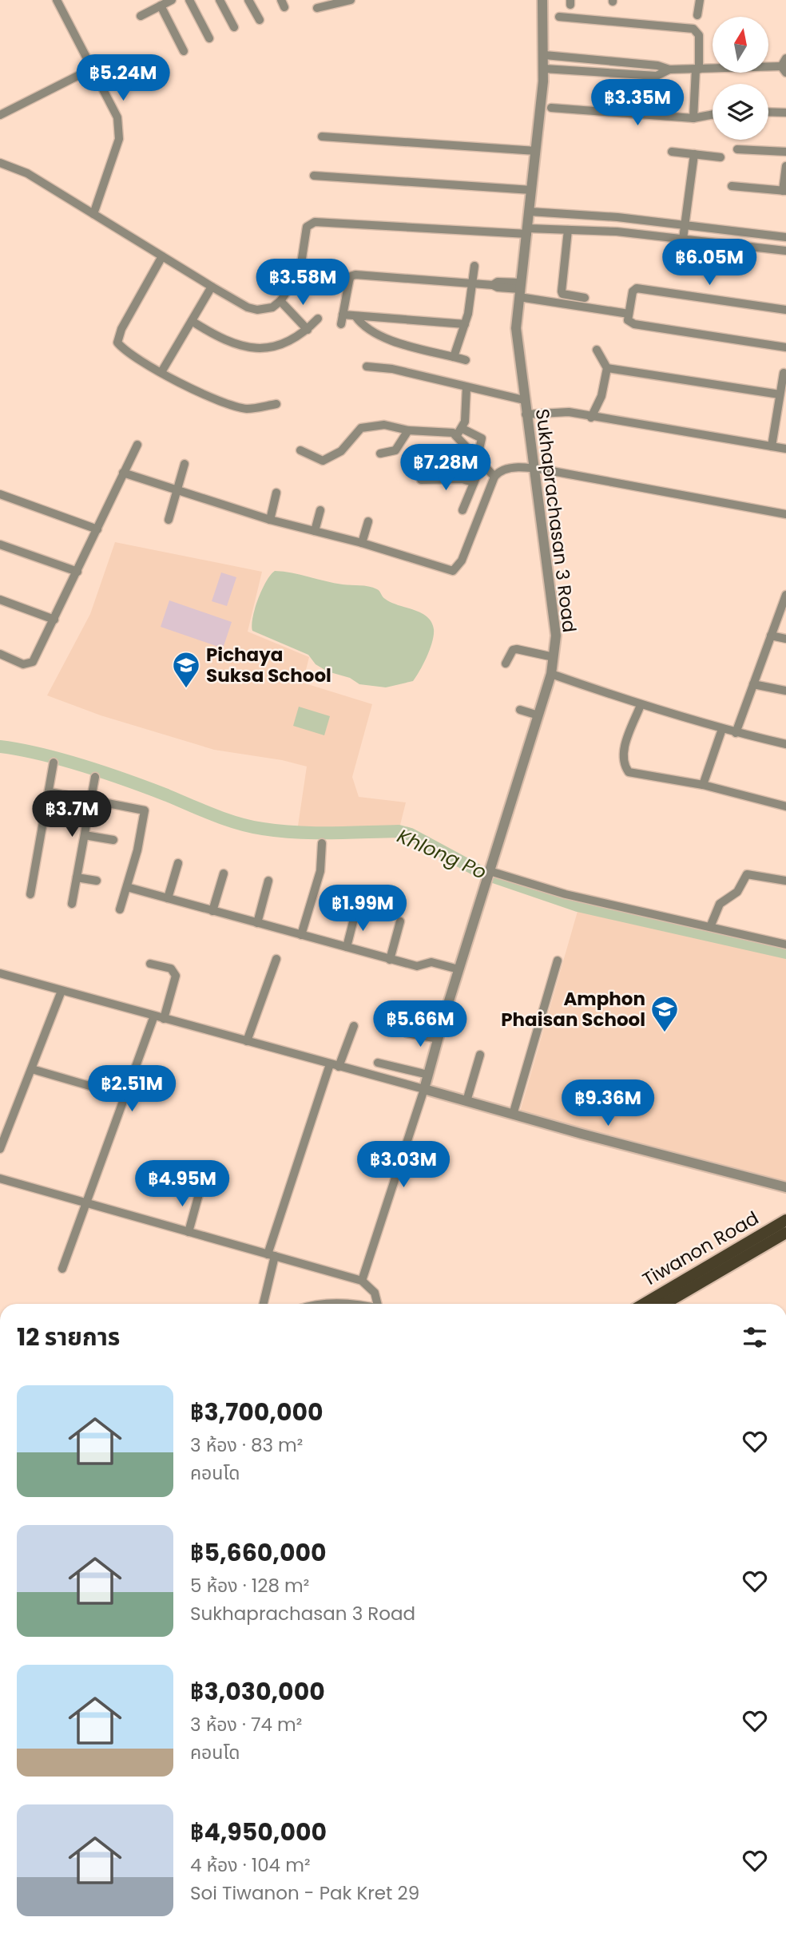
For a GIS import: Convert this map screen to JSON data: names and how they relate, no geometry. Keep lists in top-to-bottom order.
{
  "streets": {
    "main road": ["Tiwanon Road"],
    "street": ["Sukhaprachasan 3 Road"]
  },
  "water": ["Khlong Po"],
  "places": {
    "school or university": ["Pichaya Suksa School", "Amphon Phaisan School"]
  },
  "north": "top",
  "page": {
    "price": [
      "฿5.24M",
      "฿3.35M",
      "฿6.05M",
      "฿3.58M",
      "฿7.28M",
      "฿3.7M",
      "฿1.99M",
      "฿5.66M",
      "฿2.51M",
      "฿9.36M",
      "฿3.03M",
      "฿4.95M"
    ],
    "heading": "12 รายการ",
    "list": [
      {
        "name": "฿3,700,000",
        "note": "3 ห้อง · 83 m² · คอนโด"
      },
      {
        "name": "฿5,660,000",
        "note": "5 ห้อง · 128 m² · Sukhaprachasan 3 Road"
      },
      {
        "name": "฿3,030,000",
        "note": "3 ห้อง · 74 m² · คอนโด"
      },
      {
        "name": "฿4,950,000",
        "note": "4 ห้อง · 104 m² · Soi Tiwanon - Pak Kret 29"
      }
    ]
  }
}
